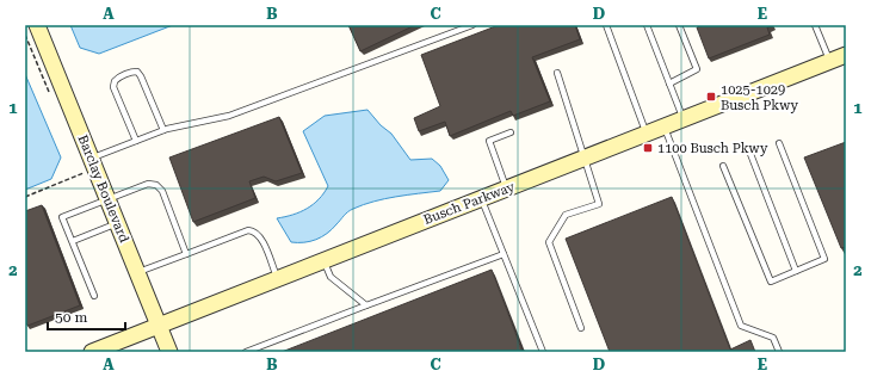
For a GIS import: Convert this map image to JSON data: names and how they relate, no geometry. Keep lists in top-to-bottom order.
{
  "streets": {
    "street": ["Barclay Boulevard", "Busch Parkway"]
  },
  "crossings": [
    ["Barclay Boulevard", "Busch Parkway"]
  ],
  "places": {
    "transit": ["1025-1029 Busch Pkwy", "1100 Busch Pkwy"]
  },
  "scale_bar": "50 m",
  "grid": {
    "columns": [
      "A",
      "B",
      "C",
      "D",
      "E"
    ],
    "rows": ["1", "2"]
  }
}
